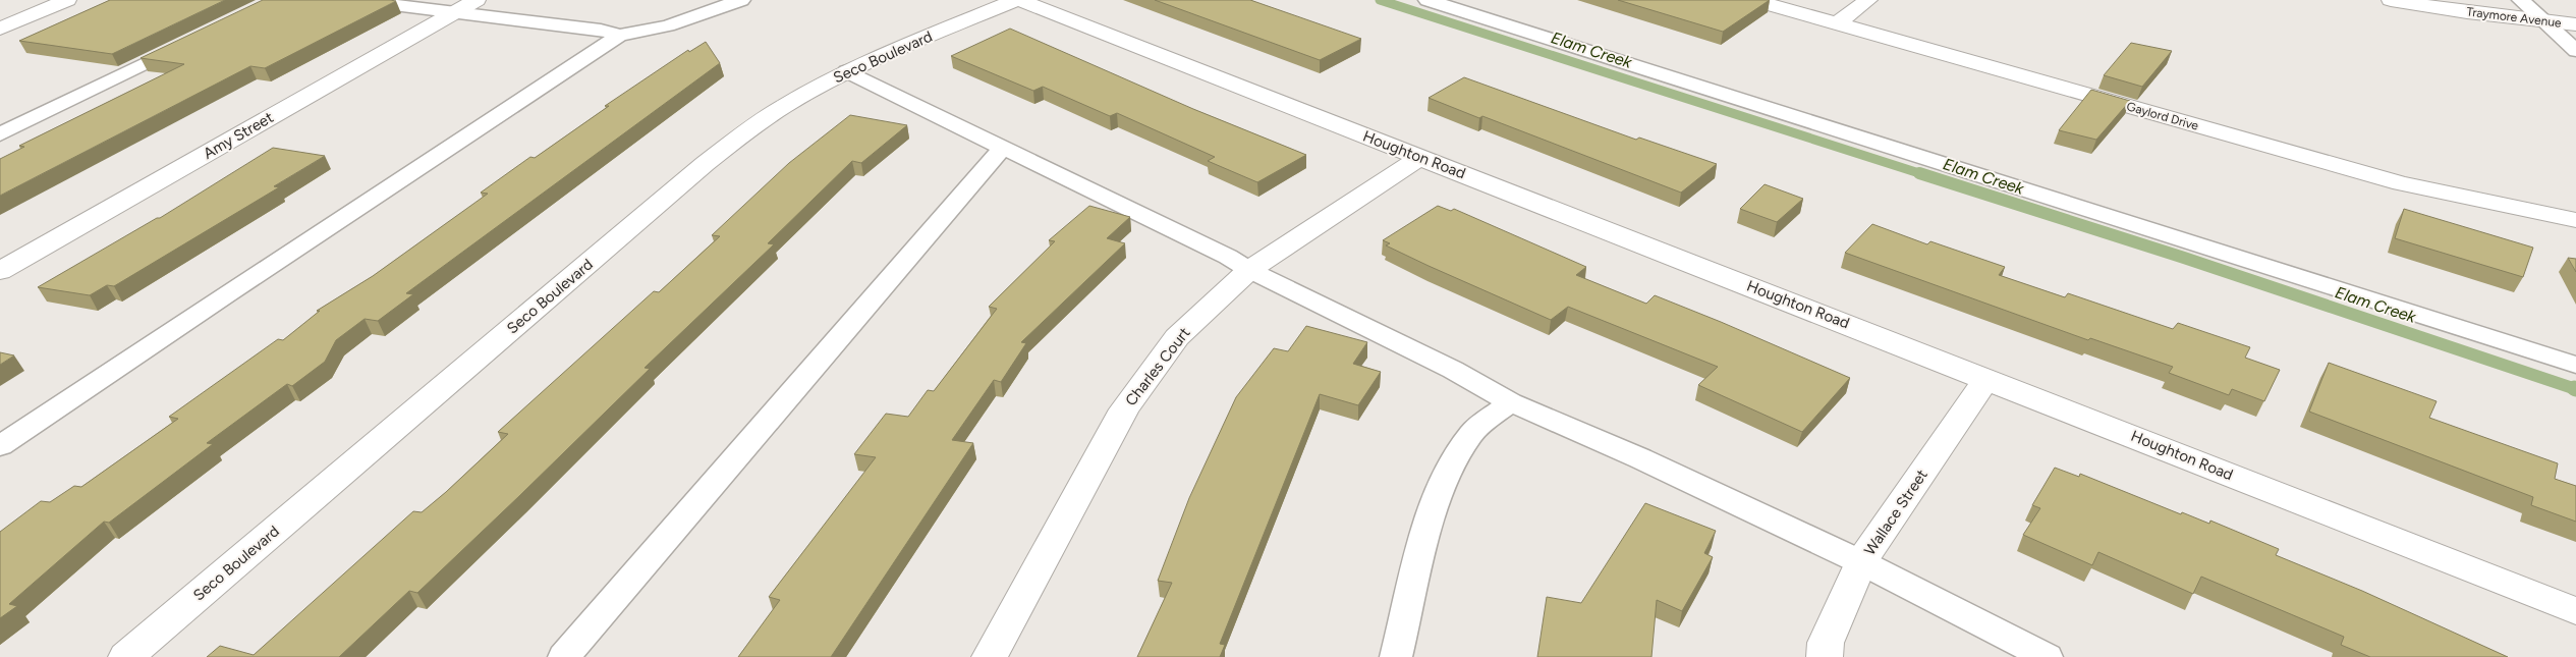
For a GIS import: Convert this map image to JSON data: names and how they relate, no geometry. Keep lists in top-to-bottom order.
{
  "streets": {
    "street": [
      "Traymore Avenue",
      "Seco Boulevard",
      "Gaylord Drive",
      "Amy Street",
      "Houghton Road",
      "Charles Court",
      "Wallace Street"
    ]
  },
  "crossings": [
    ["Houghton Road", "Charles Court"],
    ["Houghton Road", "Wallace Street"]
  ],
  "water": ["Elam Creek"]
}
